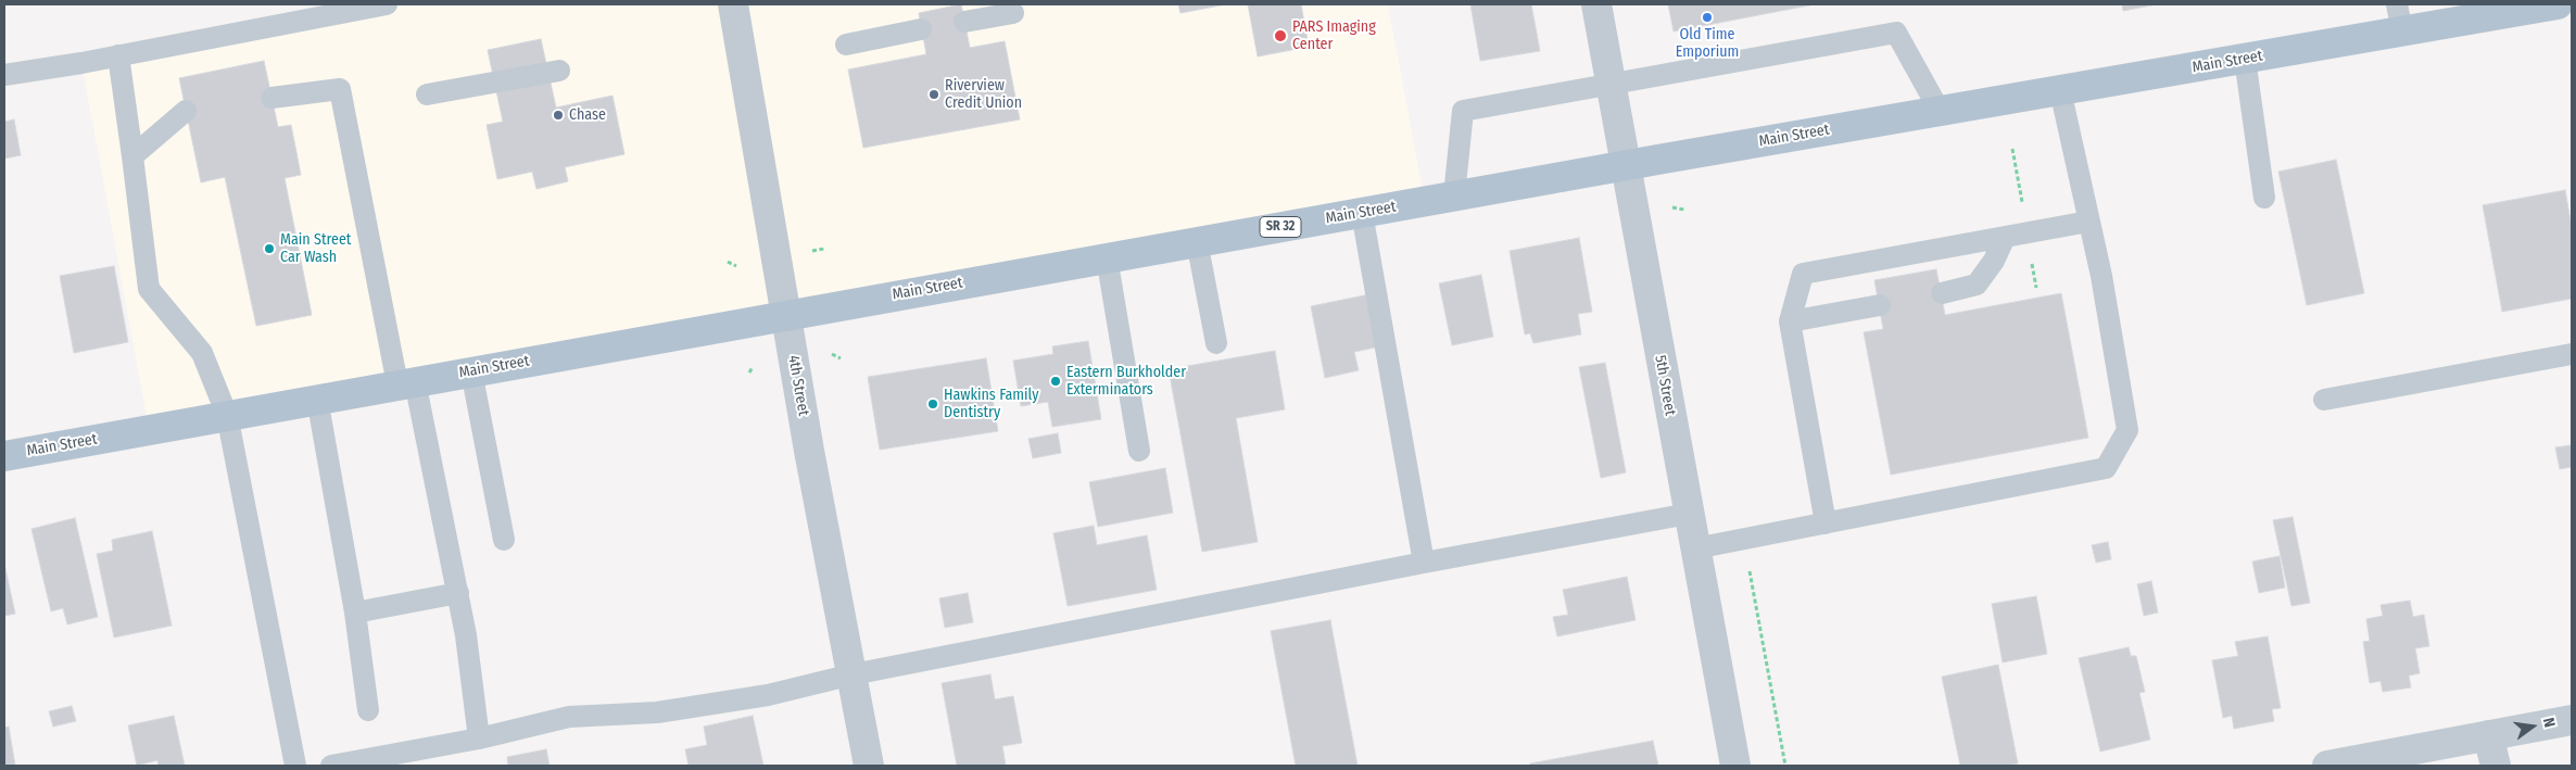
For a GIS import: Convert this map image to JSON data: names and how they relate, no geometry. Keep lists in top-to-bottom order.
{
  "streets": {
    "main road": ["Main Street", "SR 32"],
    "street": ["4th Street", "5th Street"]
  },
  "crossings": [
    ["Main Street", "4th Street"],
    ["Main Street", "5th Street"]
  ],
  "places": [
    "Old Time Emporium",
    "PARS Imaging Center",
    "Riverview Credit Union",
    "Chase",
    "Main Street Car Wash",
    "Eastern Burkholder Exterminators",
    "Hawkins Family Dentistry"
  ],
  "north": "right"
}
